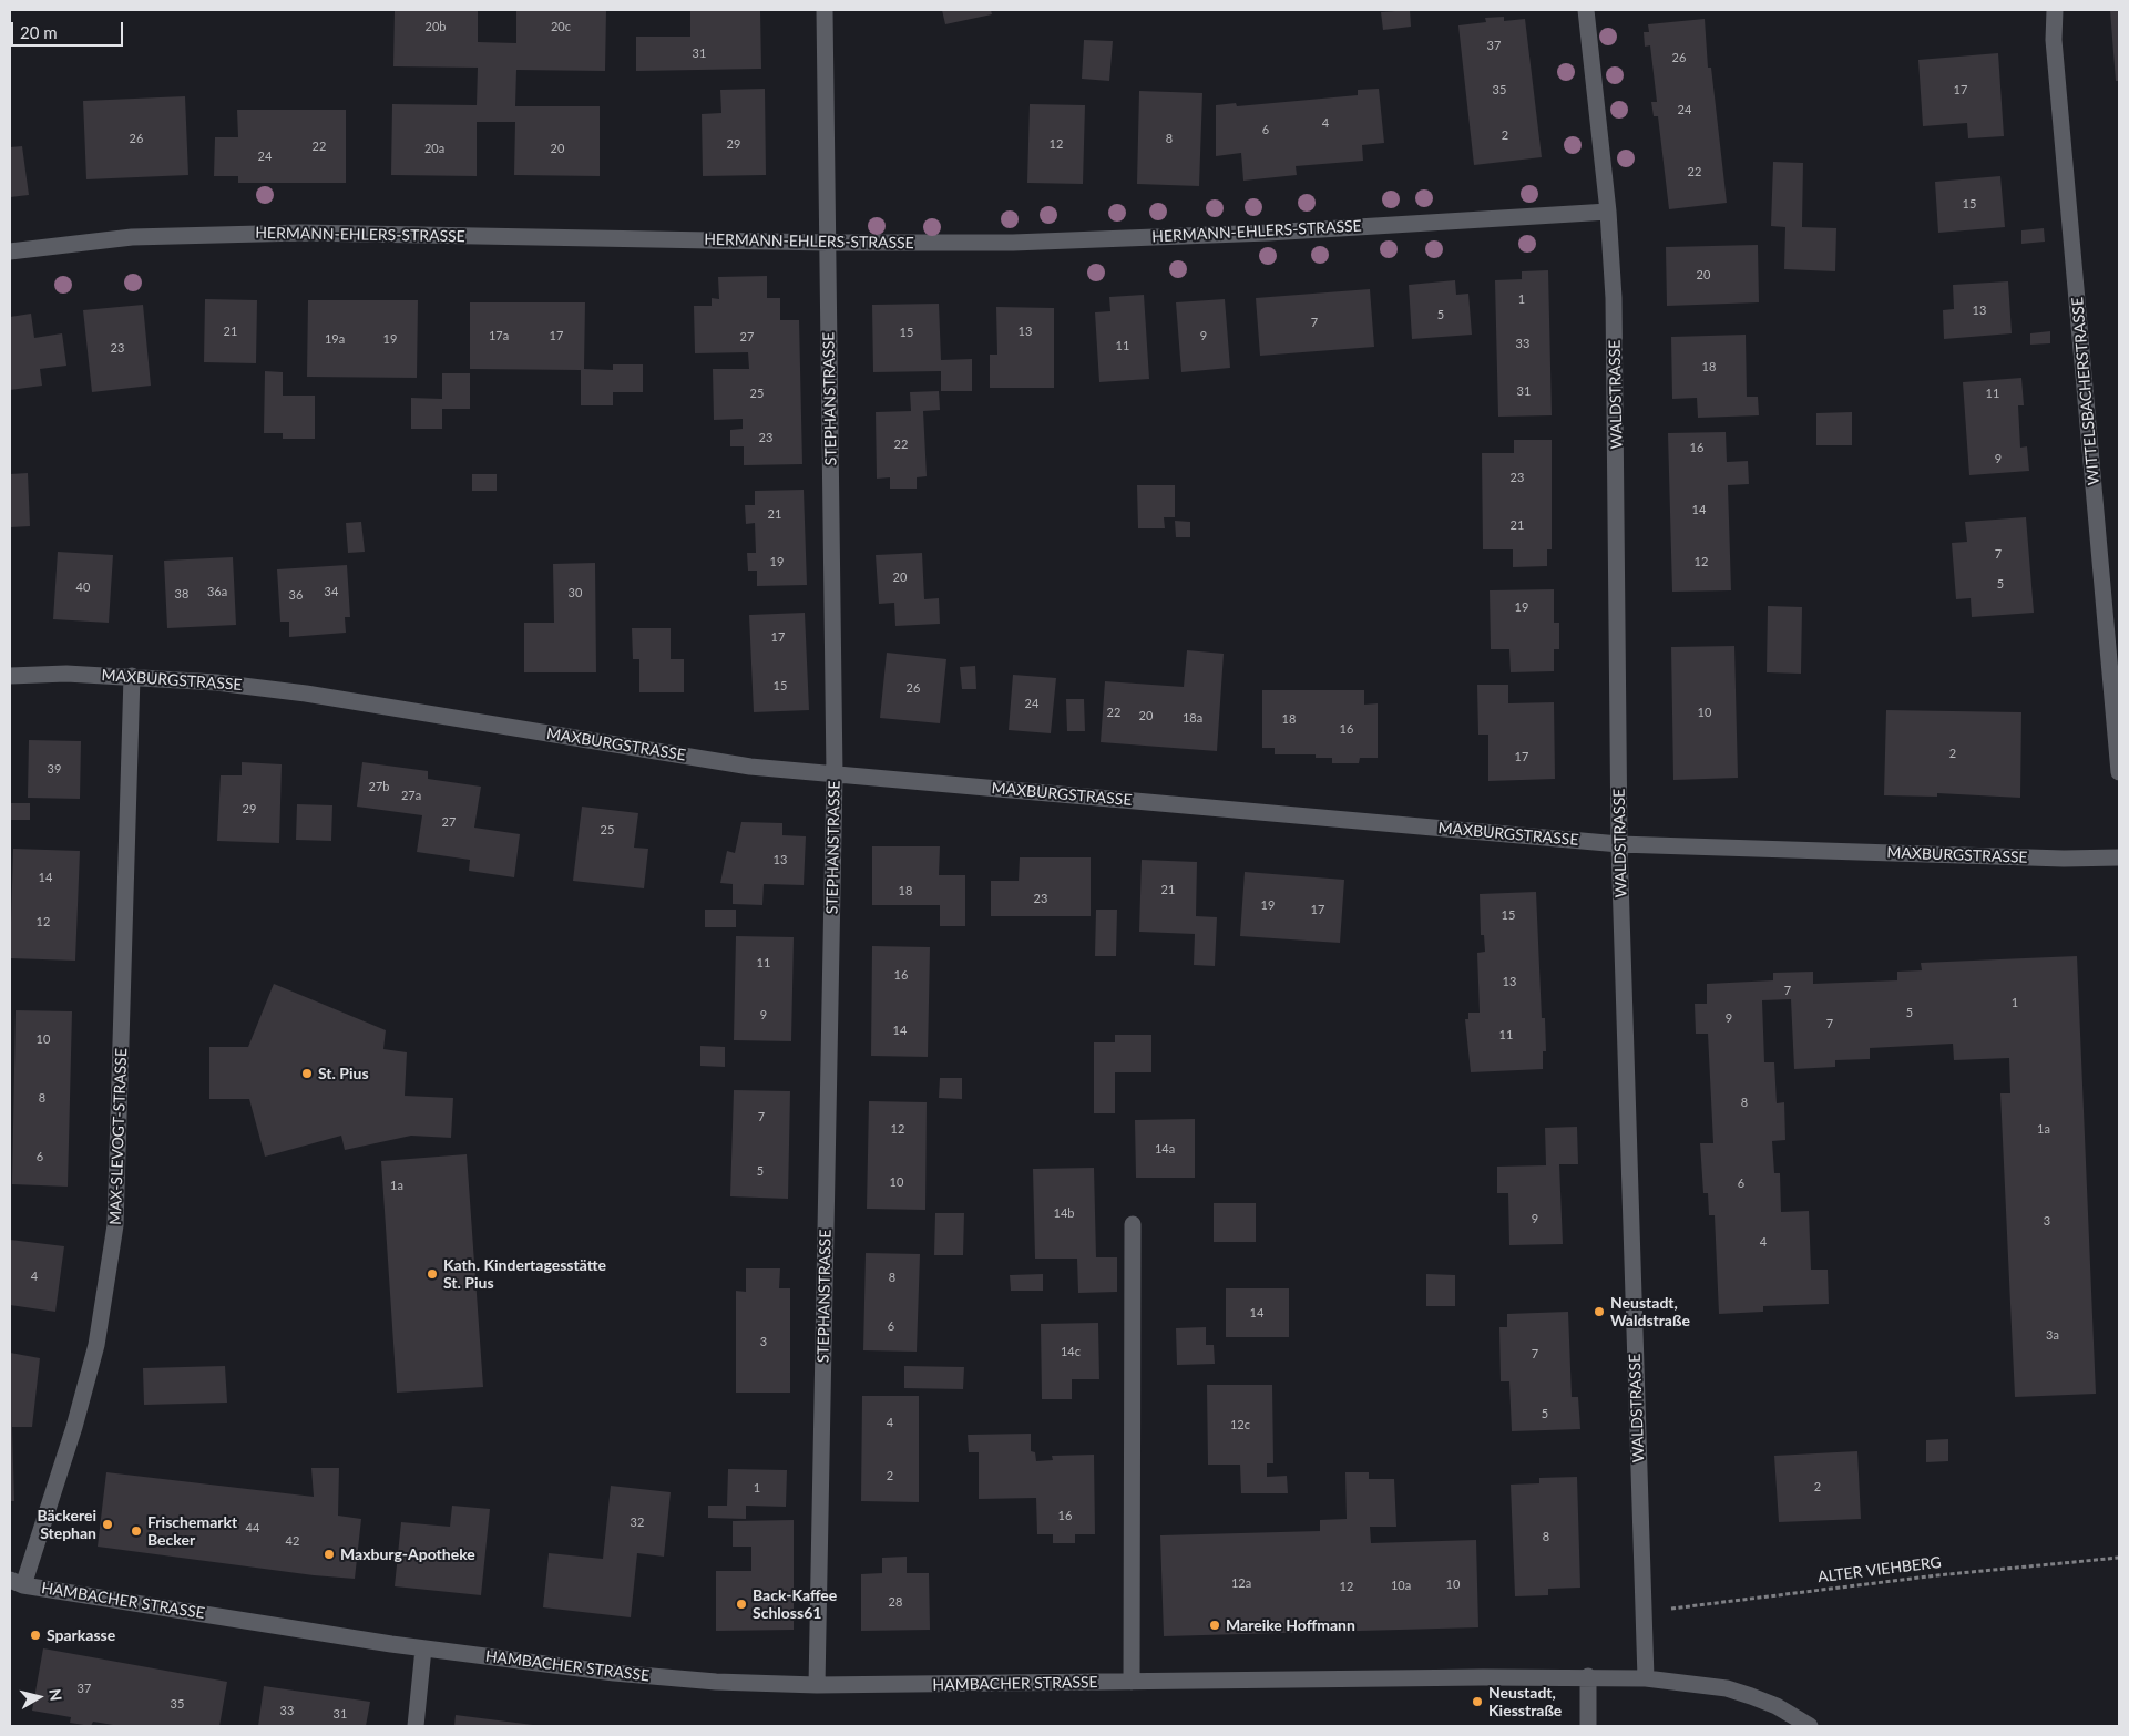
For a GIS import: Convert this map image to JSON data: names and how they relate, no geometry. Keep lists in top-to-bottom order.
{
  "streets": {
    "street": [
      "HERMANN-EHLERS-STRASSE",
      "WITTELSBACHERSTRASSE",
      "WALDSTRASSE",
      "STEPHANSTRASSE",
      "MAXBURGSTRASSE",
      "MAX-SLEVOGT-STRASSE",
      "HAMBACHER STRASSE"
    ],
    "path": ["ALTER VIEHBERG"]
  },
  "crossings": [
    ["HERMANN-EHLERS-STRASSE", "WALDSTRASSE"],
    ["HERMANN-EHLERS-STRASSE", "STEPHANSTRASSE"],
    ["WALDSTRASSE", "MAXBURGSTRASSE"],
    ["WALDSTRASSE", "ALTER VIEHBERG"],
    ["WALDSTRASSE", "HAMBACHER STRASSE"],
    ["STEPHANSTRASSE", "MAXBURGSTRASSE"],
    ["STEPHANSTRASSE", "HAMBACHER STRASSE"],
    ["MAXBURGSTRASSE", "MAX-SLEVOGT-STRASSE"],
    ["MAX-SLEVOGT-STRASSE", "HAMBACHER STRASSE"]
  ],
  "places": [
    "St. Pius",
    "Kath. Kindertagesstätte St. Pius",
    "Neustadt, Waldstraße",
    "Bäckerei Stephan",
    "Frischemarkt Becker",
    "Maxburg-Apotheke",
    "Back-Kaffee Schloss61",
    "Mareike Hoffmann",
    "Sparkasse",
    "Neustadt, Kiesstraße"
  ],
  "house_numbers": [
    "20b",
    "20c",
    "37",
    "31",
    "26",
    "35",
    "17",
    "24",
    "4",
    "6",
    "2",
    "26",
    "8",
    "29",
    "12",
    "22",
    "20a",
    "20",
    "24",
    "22",
    "15",
    "20",
    "1",
    "13",
    "5",
    "7",
    "21",
    "13",
    "15",
    "17a",
    "17",
    "9",
    "27",
    "19a",
    "19",
    "33",
    "11",
    "23",
    "18",
    "31",
    "25",
    "11",
    "23",
    "22",
    "16",
    "9",
    "23",
    "14",
    "21",
    "21",
    "7",
    "19",
    "12",
    "20",
    "5",
    "40",
    "36a",
    "34",
    "30",
    "38",
    "36",
    "19",
    "17",
    "15",
    "26",
    "24",
    "22",
    "10",
    "20",
    "18a",
    "18",
    "16",
    "2",
    "17",
    "39",
    "27b",
    "27a",
    "29",
    "27",
    "25",
    "13",
    "14",
    "21",
    "18",
    "23",
    "19",
    "17",
    "15",
    "12",
    "11",
    "16",
    "13",
    "7",
    "1",
    "5",
    "9",
    "9",
    "7",
    "14",
    "11",
    "10",
    "8",
    "8",
    "7",
    "12",
    "1a",
    "14a",
    "6",
    "5",
    "10",
    "6",
    "1a",
    "14b",
    "9",
    "3",
    "4",
    "4",
    "8",
    "14",
    "6",
    "3a",
    "3",
    "14c",
    "7",
    "5",
    "4",
    "12c",
    "2",
    "2",
    "1",
    "16",
    "32",
    "44",
    "8",
    "42",
    "12a",
    "10",
    "10a",
    "12",
    "28",
    "37",
    "35",
    "33",
    "31"
  ],
  "scale_bar": "20 m",
  "north": "right"
}
